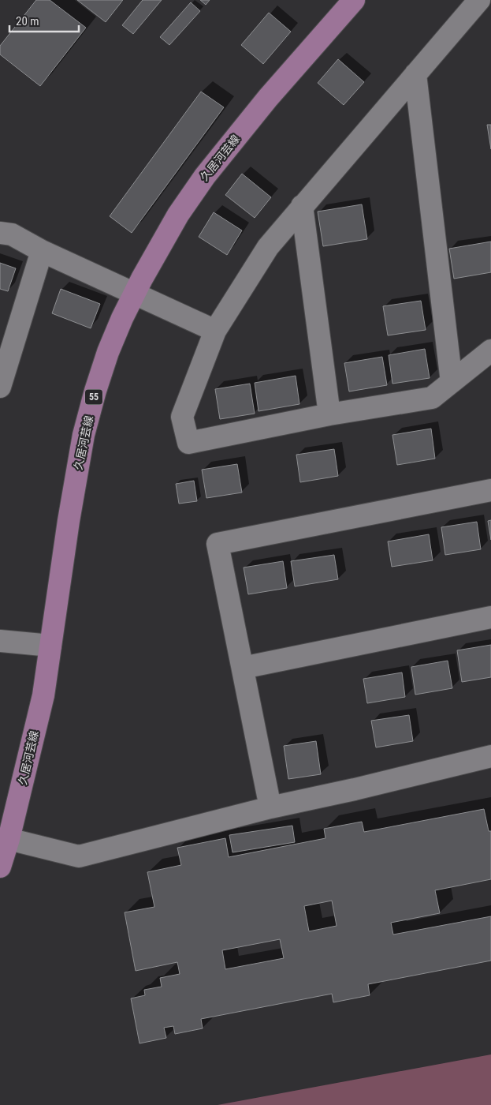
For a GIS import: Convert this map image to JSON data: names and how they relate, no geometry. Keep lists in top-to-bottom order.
{
  "streets": {
    "main road": ["久居河芸線", "55"]
  },
  "scale_bar": "20 m"
}
